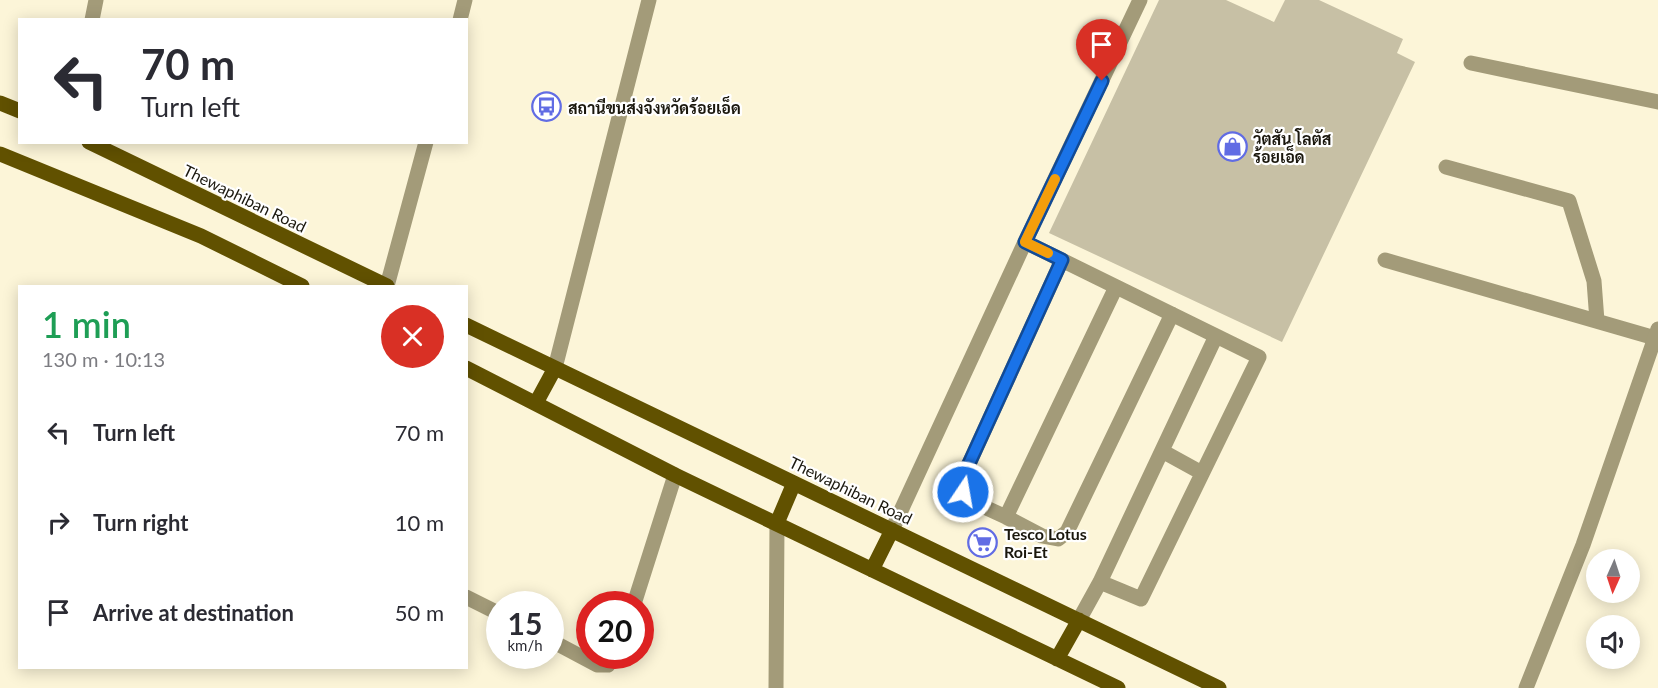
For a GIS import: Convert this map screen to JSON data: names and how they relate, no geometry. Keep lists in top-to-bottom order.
{
  "streets": {
    "main road": ["Thewaphiban Road"]
  },
  "places": {
    "bus stop": ["สถานีขนส่งจังหวัดร้อยเอ็ด"],
    "shop": ["วัตสัน โลตัส ร้อยเอ็ด"],
    "supermarket": ["Tesco Lotus Roi-Et"]
  },
  "north": "bottom",
  "page": {
    "turn": ["70 m", "Turn left"],
    "heading": ["1 min", "130 m · 10:13"],
    "list": [
      {
        "name": "Turn left",
        "value": "70 m"
      },
      {
        "name": "Turn right",
        "value": "10 m"
      },
      {
        "name": "Arrive at destination",
        "value": "50 m"
      }
    ],
    "speed": "15 km/h",
    "limit": "20"
  }
}
